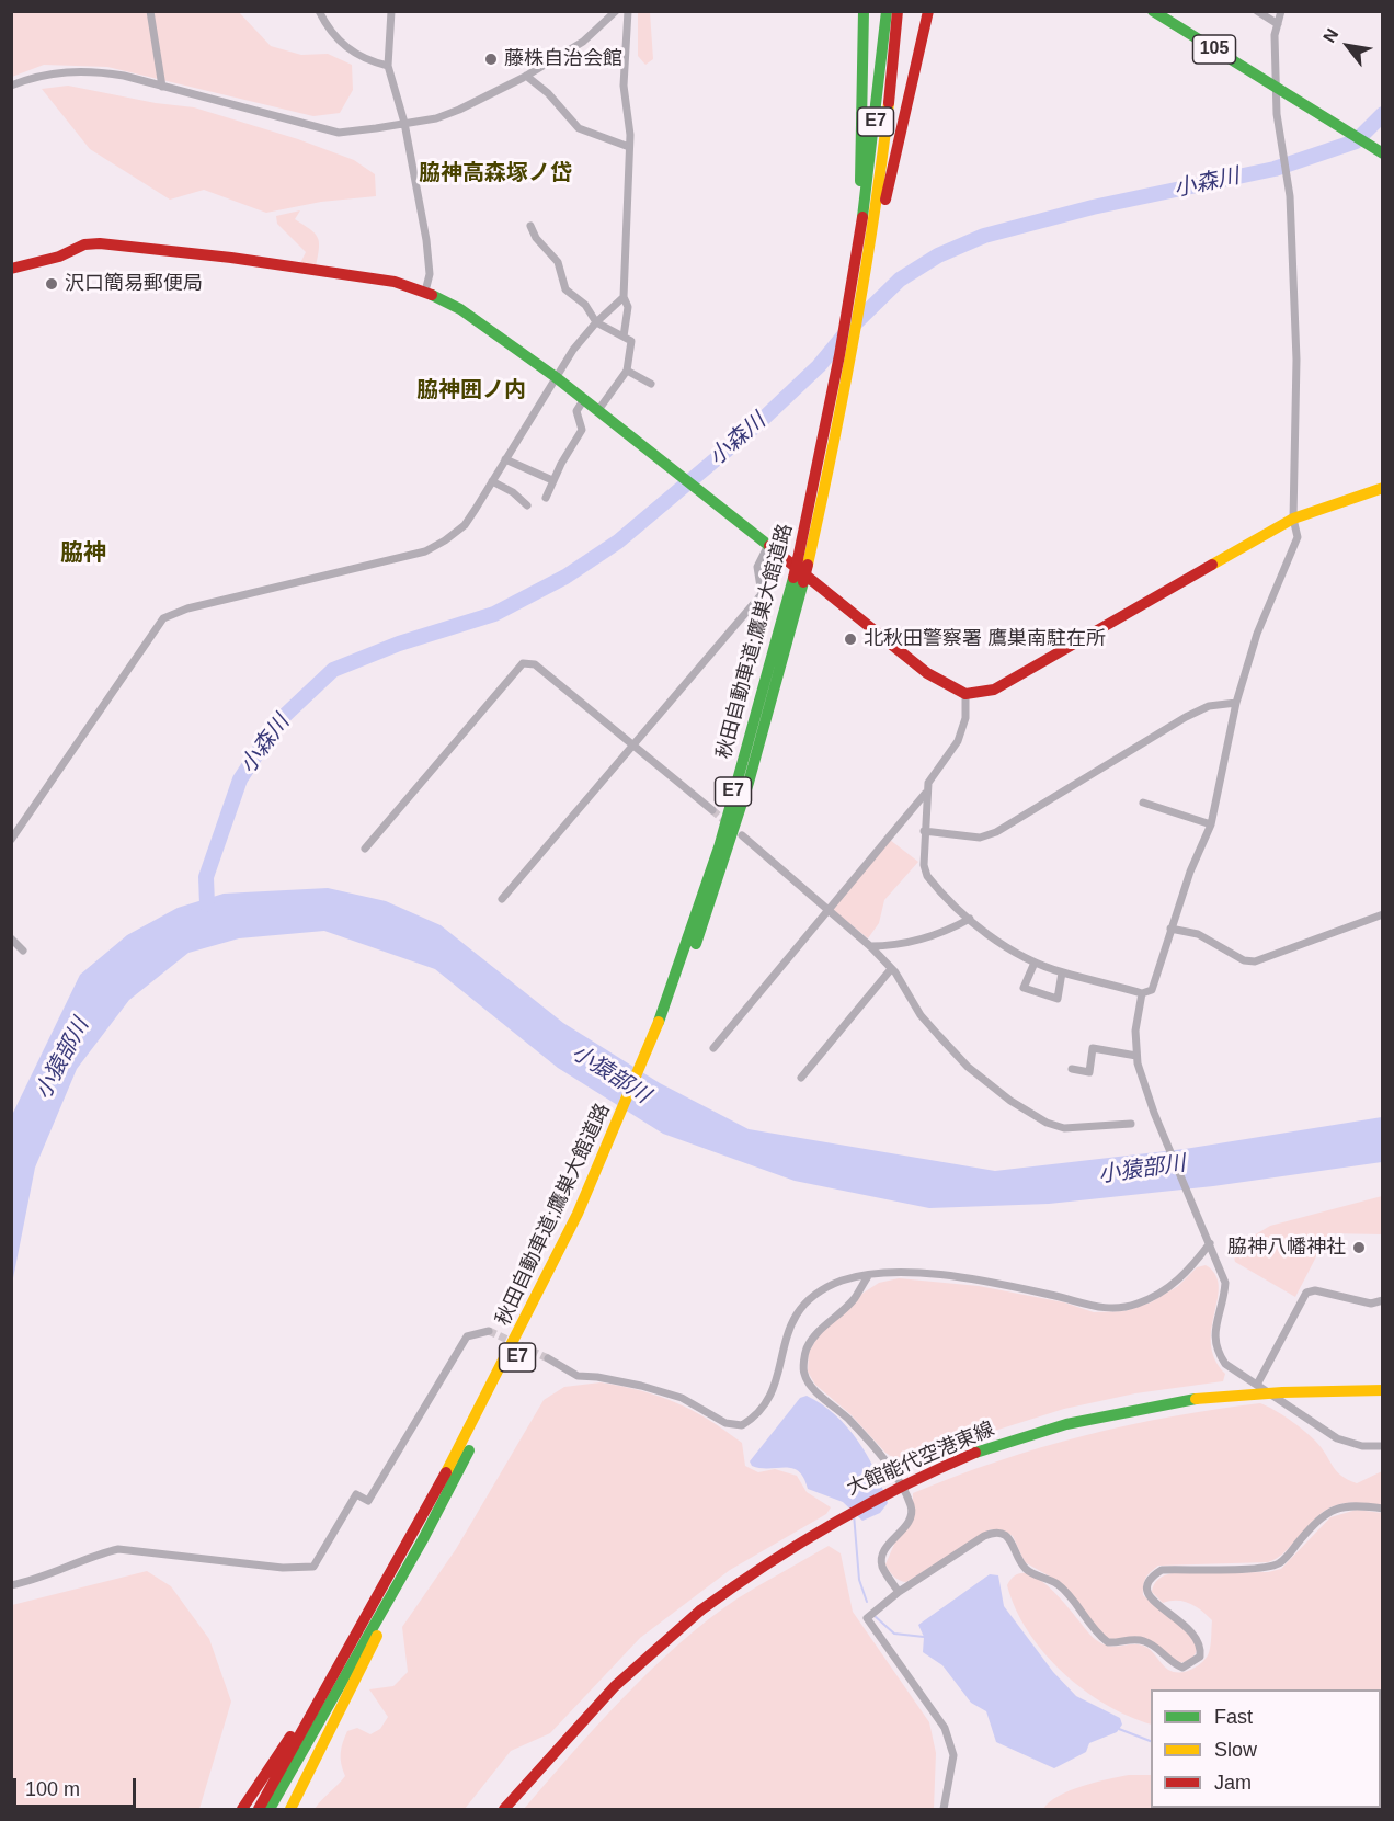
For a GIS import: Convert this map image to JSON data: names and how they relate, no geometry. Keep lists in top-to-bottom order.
{
  "streets": {
    "main road": [
      "105",
      "E7",
      "秋田自動車道;鷹巣大館道路",
      "大館能代空港東線"
    ]
  },
  "crossings": [
    ["E7", "秋田自動車道;鷹巣大館道路"]
  ],
  "districts": ["脇神高森塚ノ岱", "脇神囲ノ内", "脇神"],
  "water": ["小森川", "小猿部川"],
  "places": [
    "藤株自治会館",
    "沢口簡易郵便局",
    "北秋田警察署 鷹巣南駐在所",
    "脇神八幡神社"
  ],
  "legend": ["Fast", "Slow", "Jam"],
  "scale_bar": "100 m",
  "north": "top left"
}
